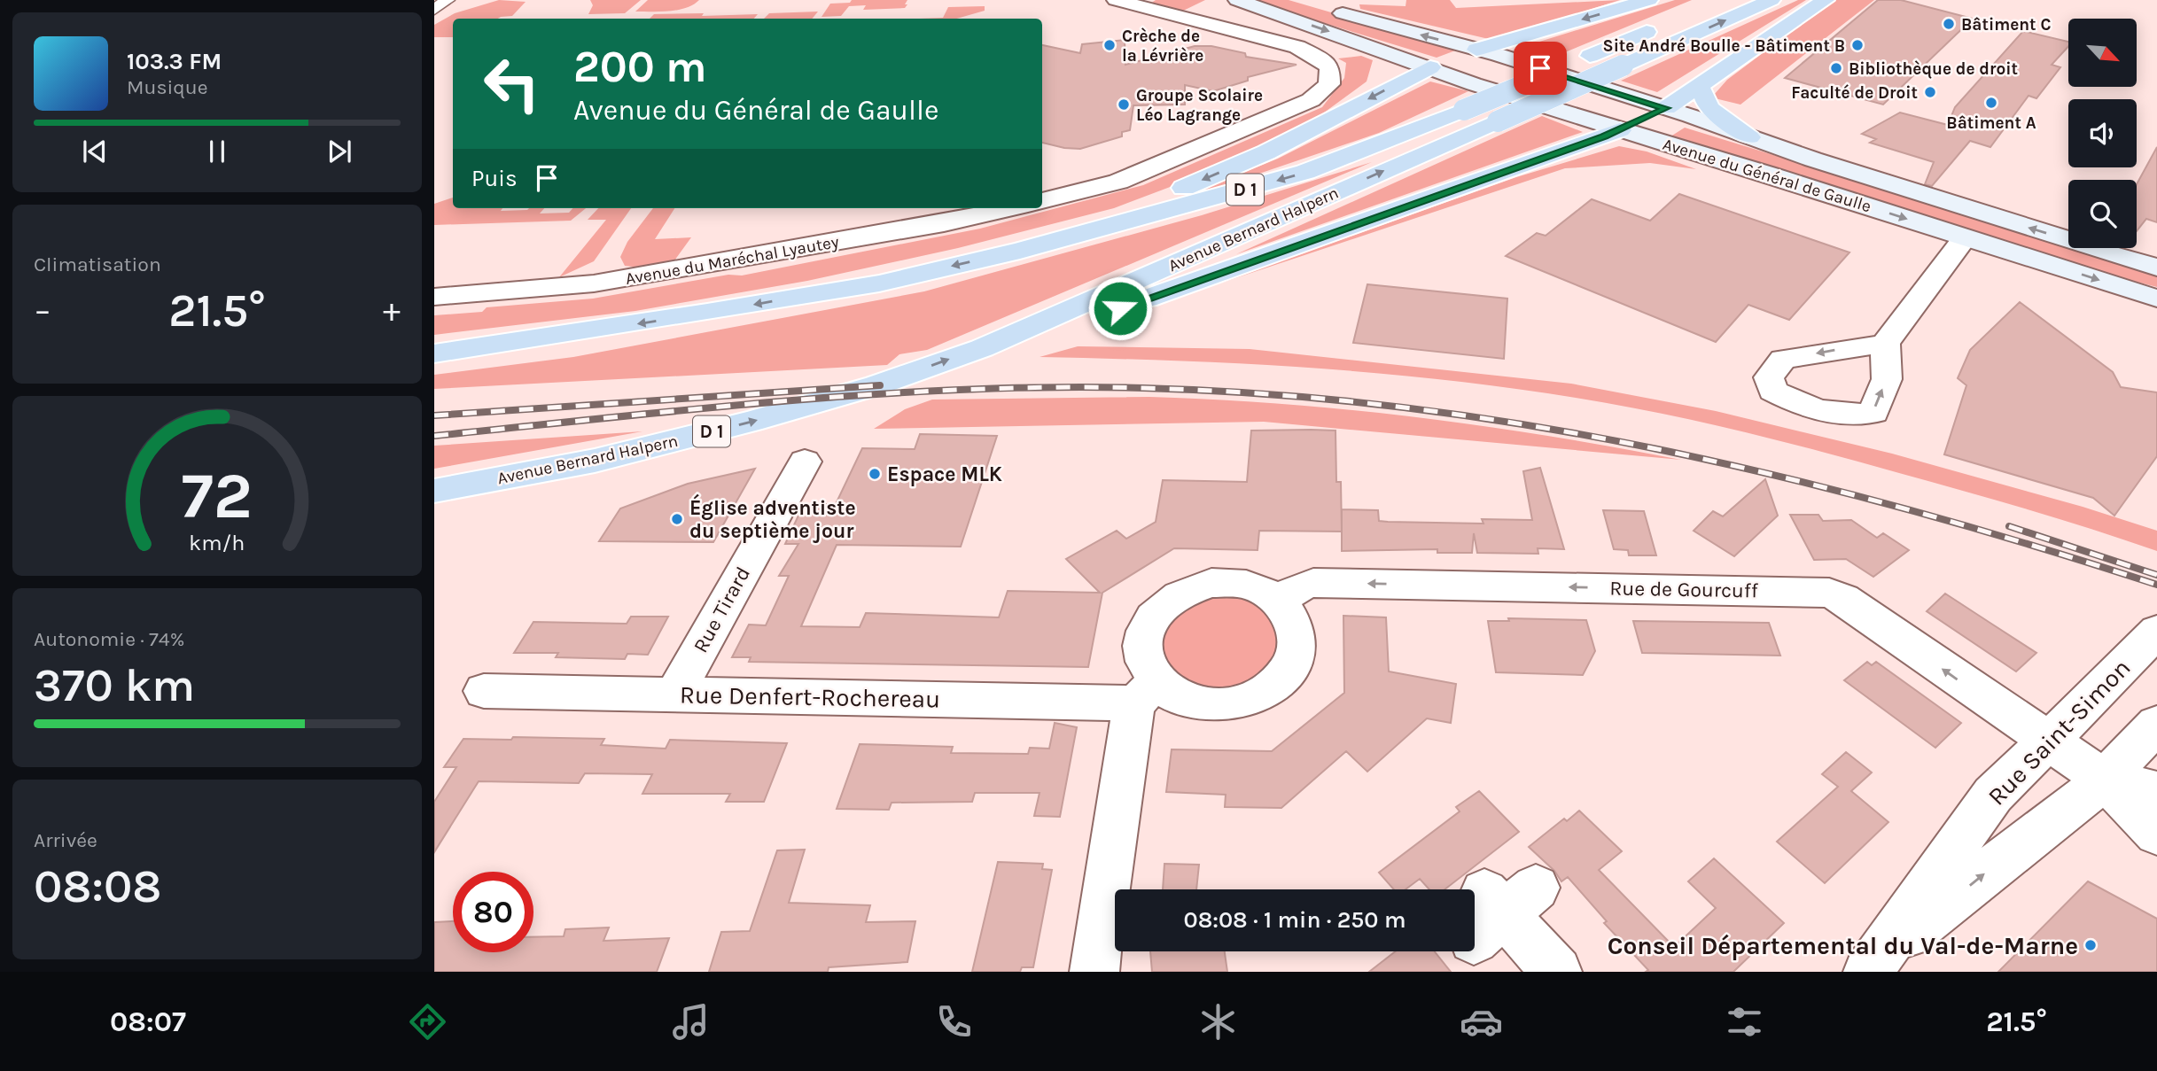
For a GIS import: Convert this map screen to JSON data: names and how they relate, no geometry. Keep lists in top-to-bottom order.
{
  "streets": {
    "highway": ["D 1", "Avenue Bernard Halpern"],
    "main road": ["Avenue du Général de Gaulle"],
    "street": [
      "Avenue du Maréchal Lyautey",
      "Rue de Gourcuff",
      "Rue Tirard",
      "Rue Denfert-Rochereau",
      "Rue Saint-Simon"
    ]
  },
  "crossings": [
    ["Rue de Gourcuff", "Rue Denfert-Rochereau"],
    ["Rue de Gourcuff", "Rue Saint-Simon"],
    ["Rue Tirard", "Rue Denfert-Rochereau"]
  ],
  "one_way": ["Rue de Gourcuff"],
  "places": [
    "Bâtiment C",
    "Crèche de la Lévrière",
    "Site André Boulle - Bâtiment B",
    "Bibliothèque de droit",
    "Faculté de Droit",
    "Bâtiment A",
    "Groupe Scolaire Léo Lagrange",
    "Espace MLK",
    "Église adventiste du septième jour",
    "Conseil Départemental du Val-de-Marne"
  ],
  "north": "bottom right",
  "page": {
    "turn": ["200 m", "Avenue du Général de Gaulle"],
    "song": ["103.3 FM", "Musique"],
    "then": "Puis",
    "tile": [
      "Climatisation",
      ["Autonomie · 74%", "370 km"],
      ["Arrivée", "08:08"]
    ],
    "heat": ["−", "21.5°", "+"],
    "limit": "80",
    "trip": "08:08 · 1 min · 250 m",
    "tabs": ["08:07", "21.5°"],
    "gauge": ["72", "km/h"]
  }
}
